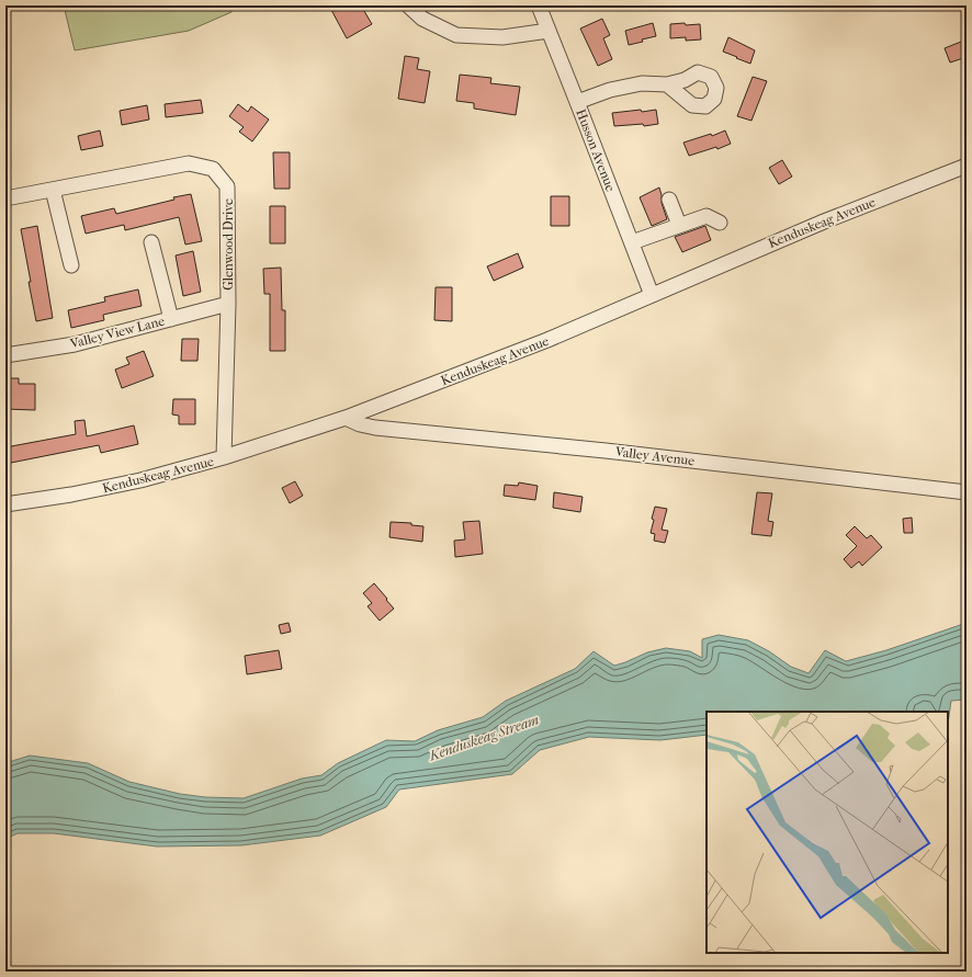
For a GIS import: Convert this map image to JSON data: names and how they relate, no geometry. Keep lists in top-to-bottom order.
{
  "streets": {
    "street": [
      "Husson Avenue",
      "Kenduskeag Avenue",
      "Glenwood Drive",
      "Valley View Lane",
      "Valley Avenue"
    ]
  },
  "crossings": [
    ["Husson Avenue", "Kenduskeag Avenue"],
    ["Kenduskeag Avenue", "Glenwood Drive"],
    ["Kenduskeag Avenue", "Valley Avenue"],
    ["Glenwood Drive", "Valley View Lane"]
  ],
  "water": ["Kenduskeag Stream"]
}
